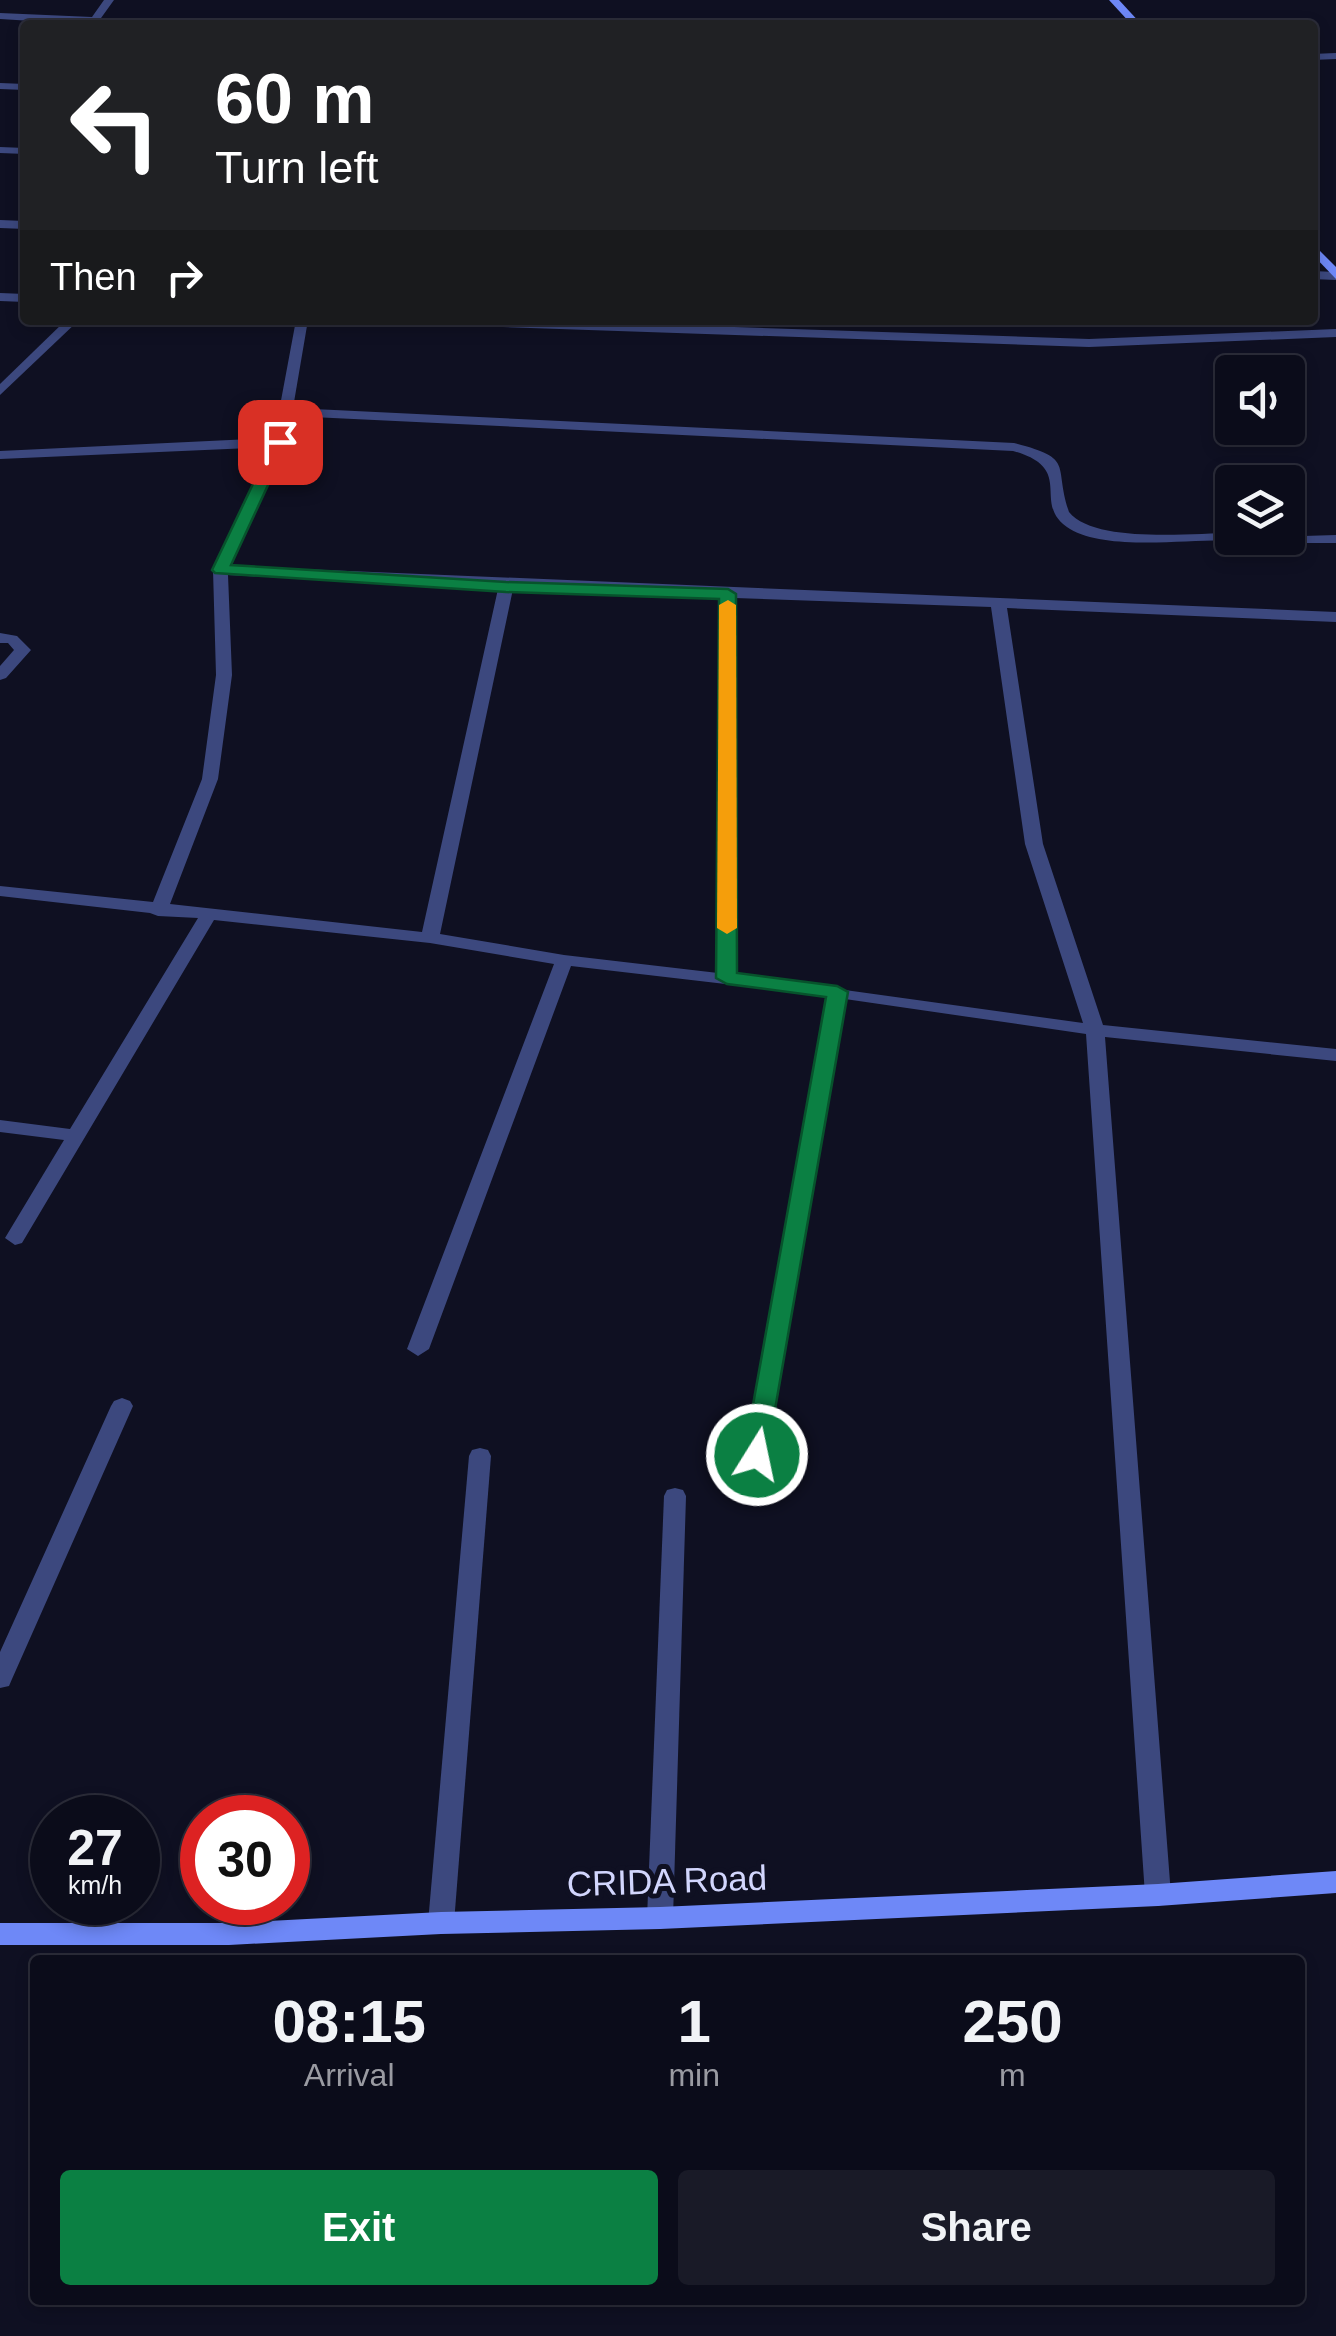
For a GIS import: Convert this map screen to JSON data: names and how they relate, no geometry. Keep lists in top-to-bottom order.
{
  "streets": {
    "main road": ["CRIDA Road"]
  },
  "page": {
    "turn": ["60 m", "Turn left"],
    "then": "Then",
    "speed": "27 km/h",
    "limit": "30",
    "eta": [
      "08:15",
      "Arrival",
      "1",
      "min",
      "250",
      "m"
    ],
    "buttons": ["Exit", "Share"]
  }
}
